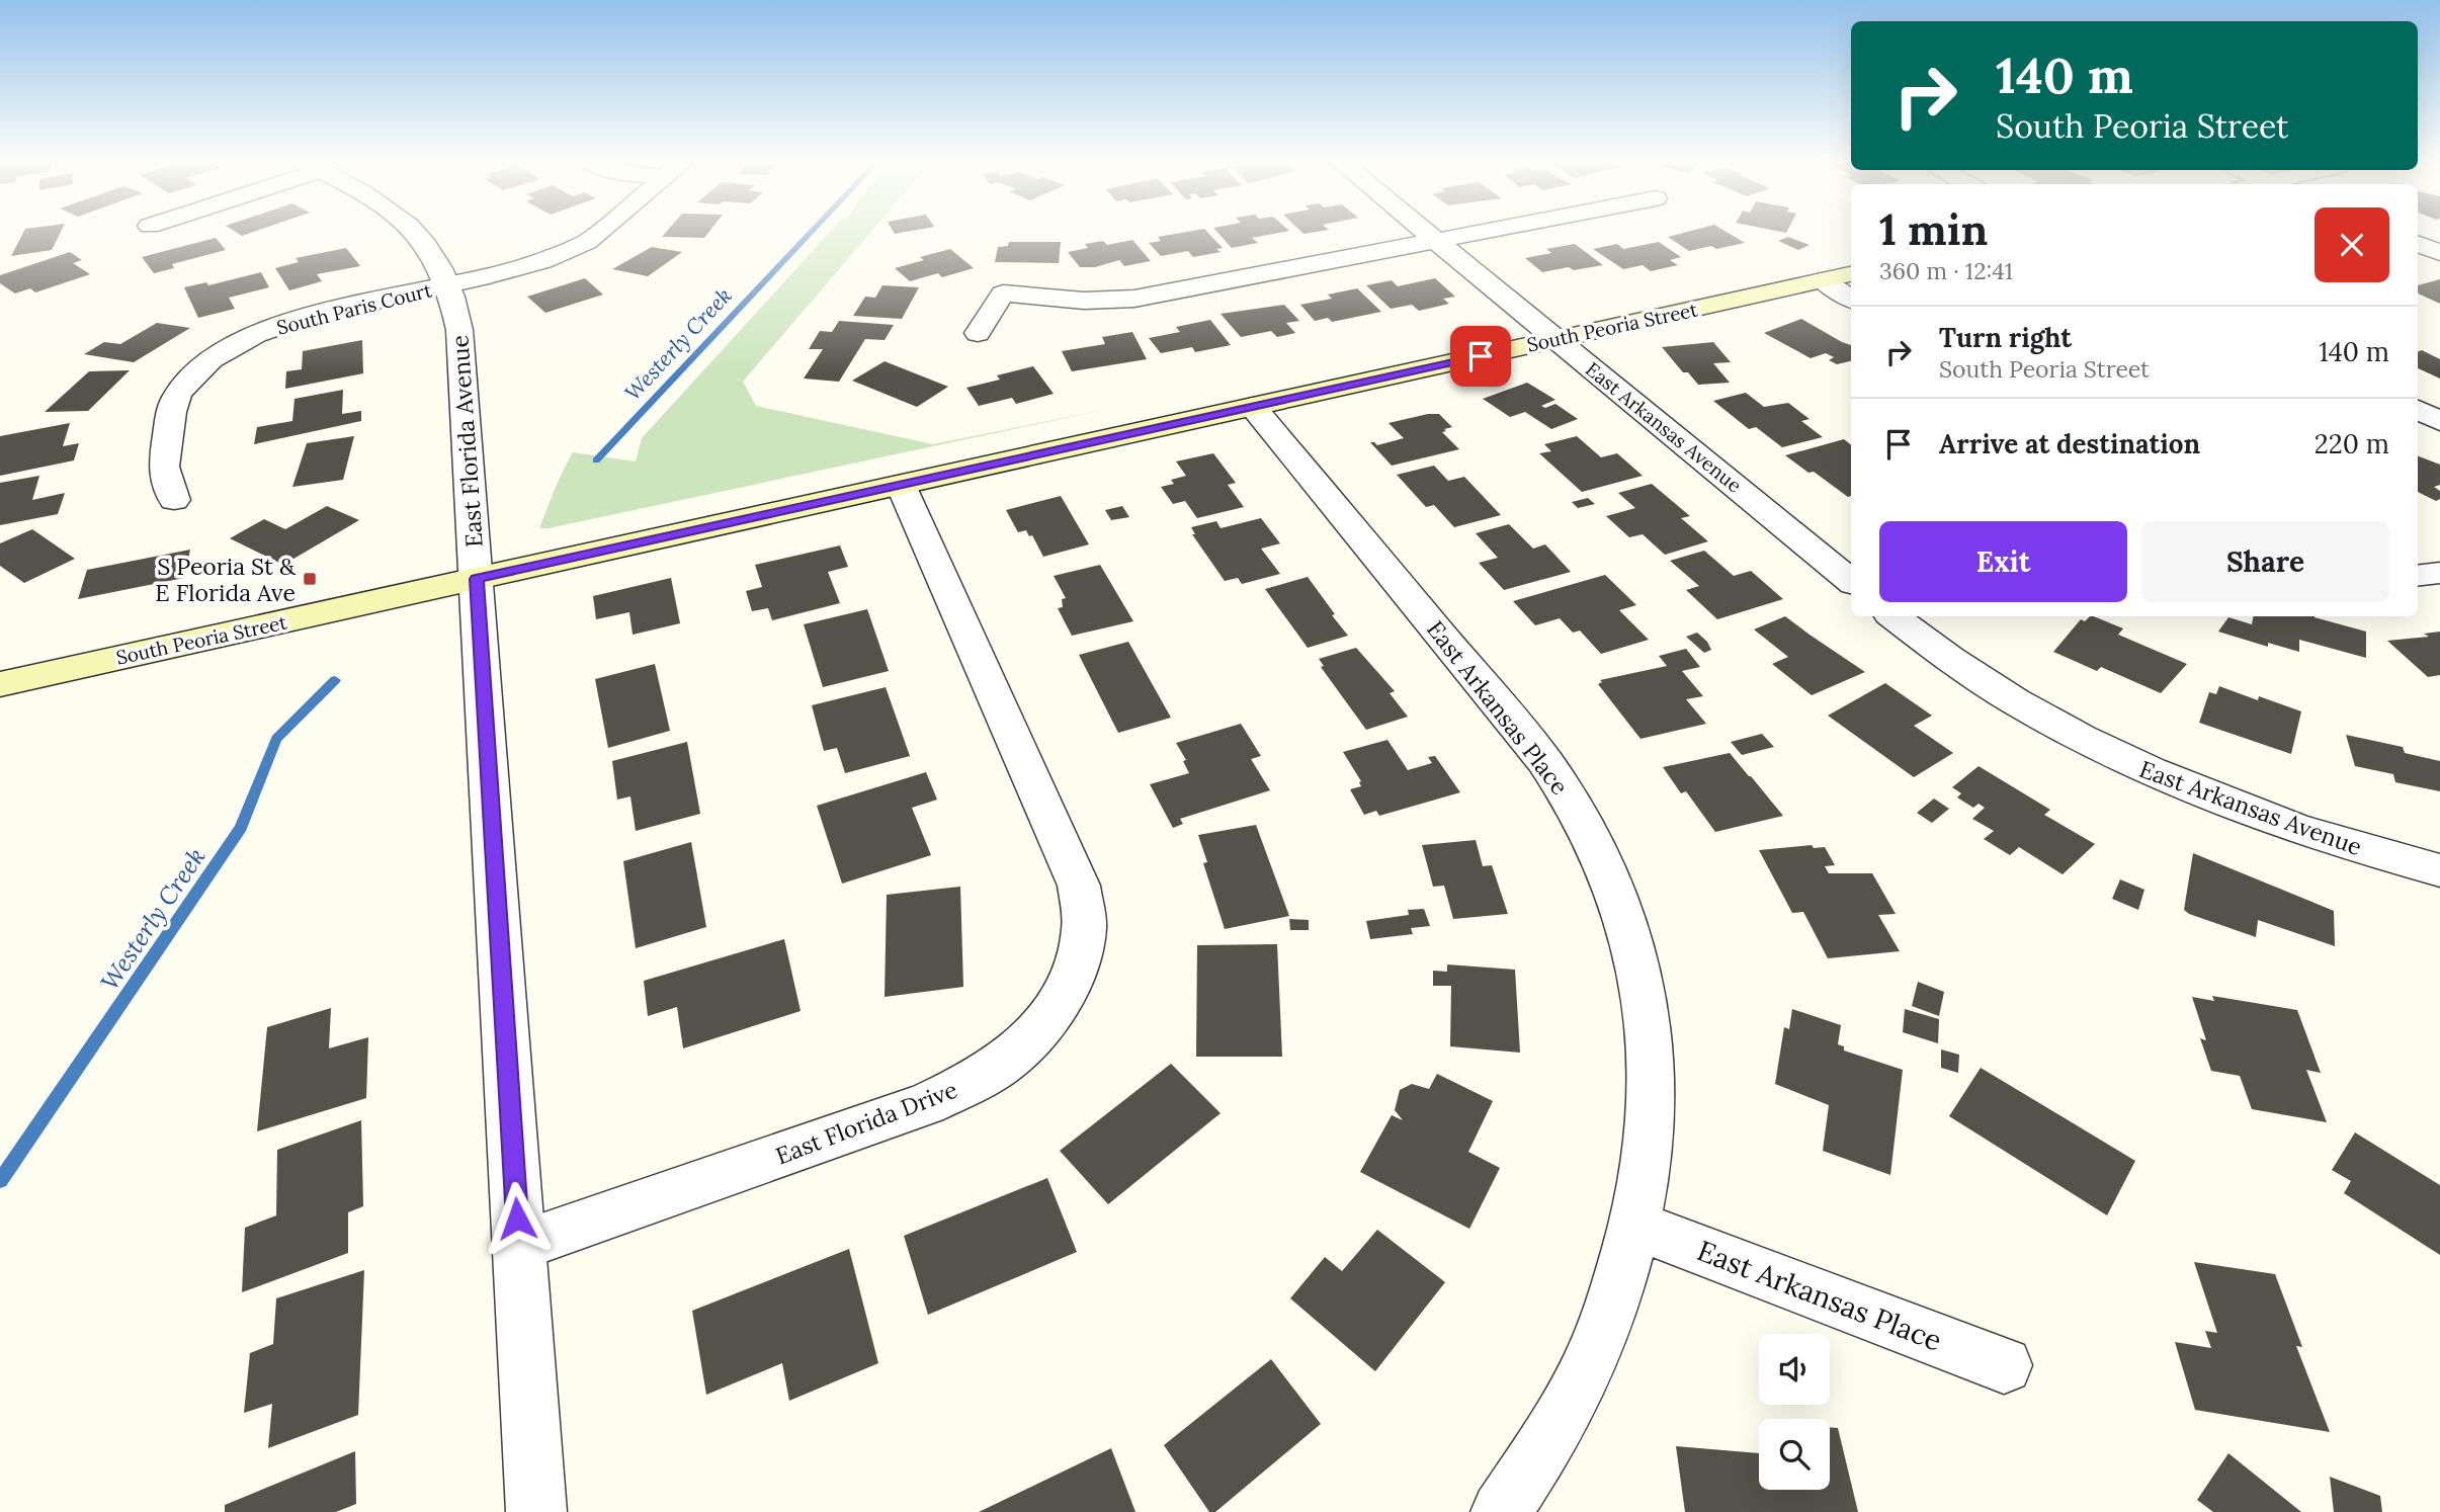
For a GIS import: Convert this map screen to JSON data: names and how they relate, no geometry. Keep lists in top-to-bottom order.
{
  "streets": {
    "main road": ["South Peoria Street"],
    "street": [
      "South Paris Court",
      "East Arkansas Avenue",
      "East Florida Avenue",
      "East Arkansas Place",
      "East Florida Drive"
    ]
  },
  "crossings": [
    ["South Paris Court", "East Florida Avenue"],
    ["South Peoria Street", "East Arkansas Avenue"],
    ["South Peoria Street", "East Florida Avenue"],
    ["South Peoria Street", "East Arkansas Place"],
    ["South Peoria Street", "East Florida Drive"],
    ["East Florida Avenue", "East Florida Drive"]
  ],
  "water": ["Westerly Creek"],
  "places": {
    "transit": ["S Peoria St & E Florida Ave"]
  },
  "page": {
    "turn": ["140 m", "South Peoria Street"],
    "heading": ["1 min", "360 m · 12:41"],
    "list": [
      {
        "name": "Turn right",
        "note": "South Peoria Street",
        "value": "140 m"
      },
      {
        "name": "Arrive at destination",
        "value": "220 m"
      }
    ],
    "buttons": ["Exit", "Share"]
  }
}
